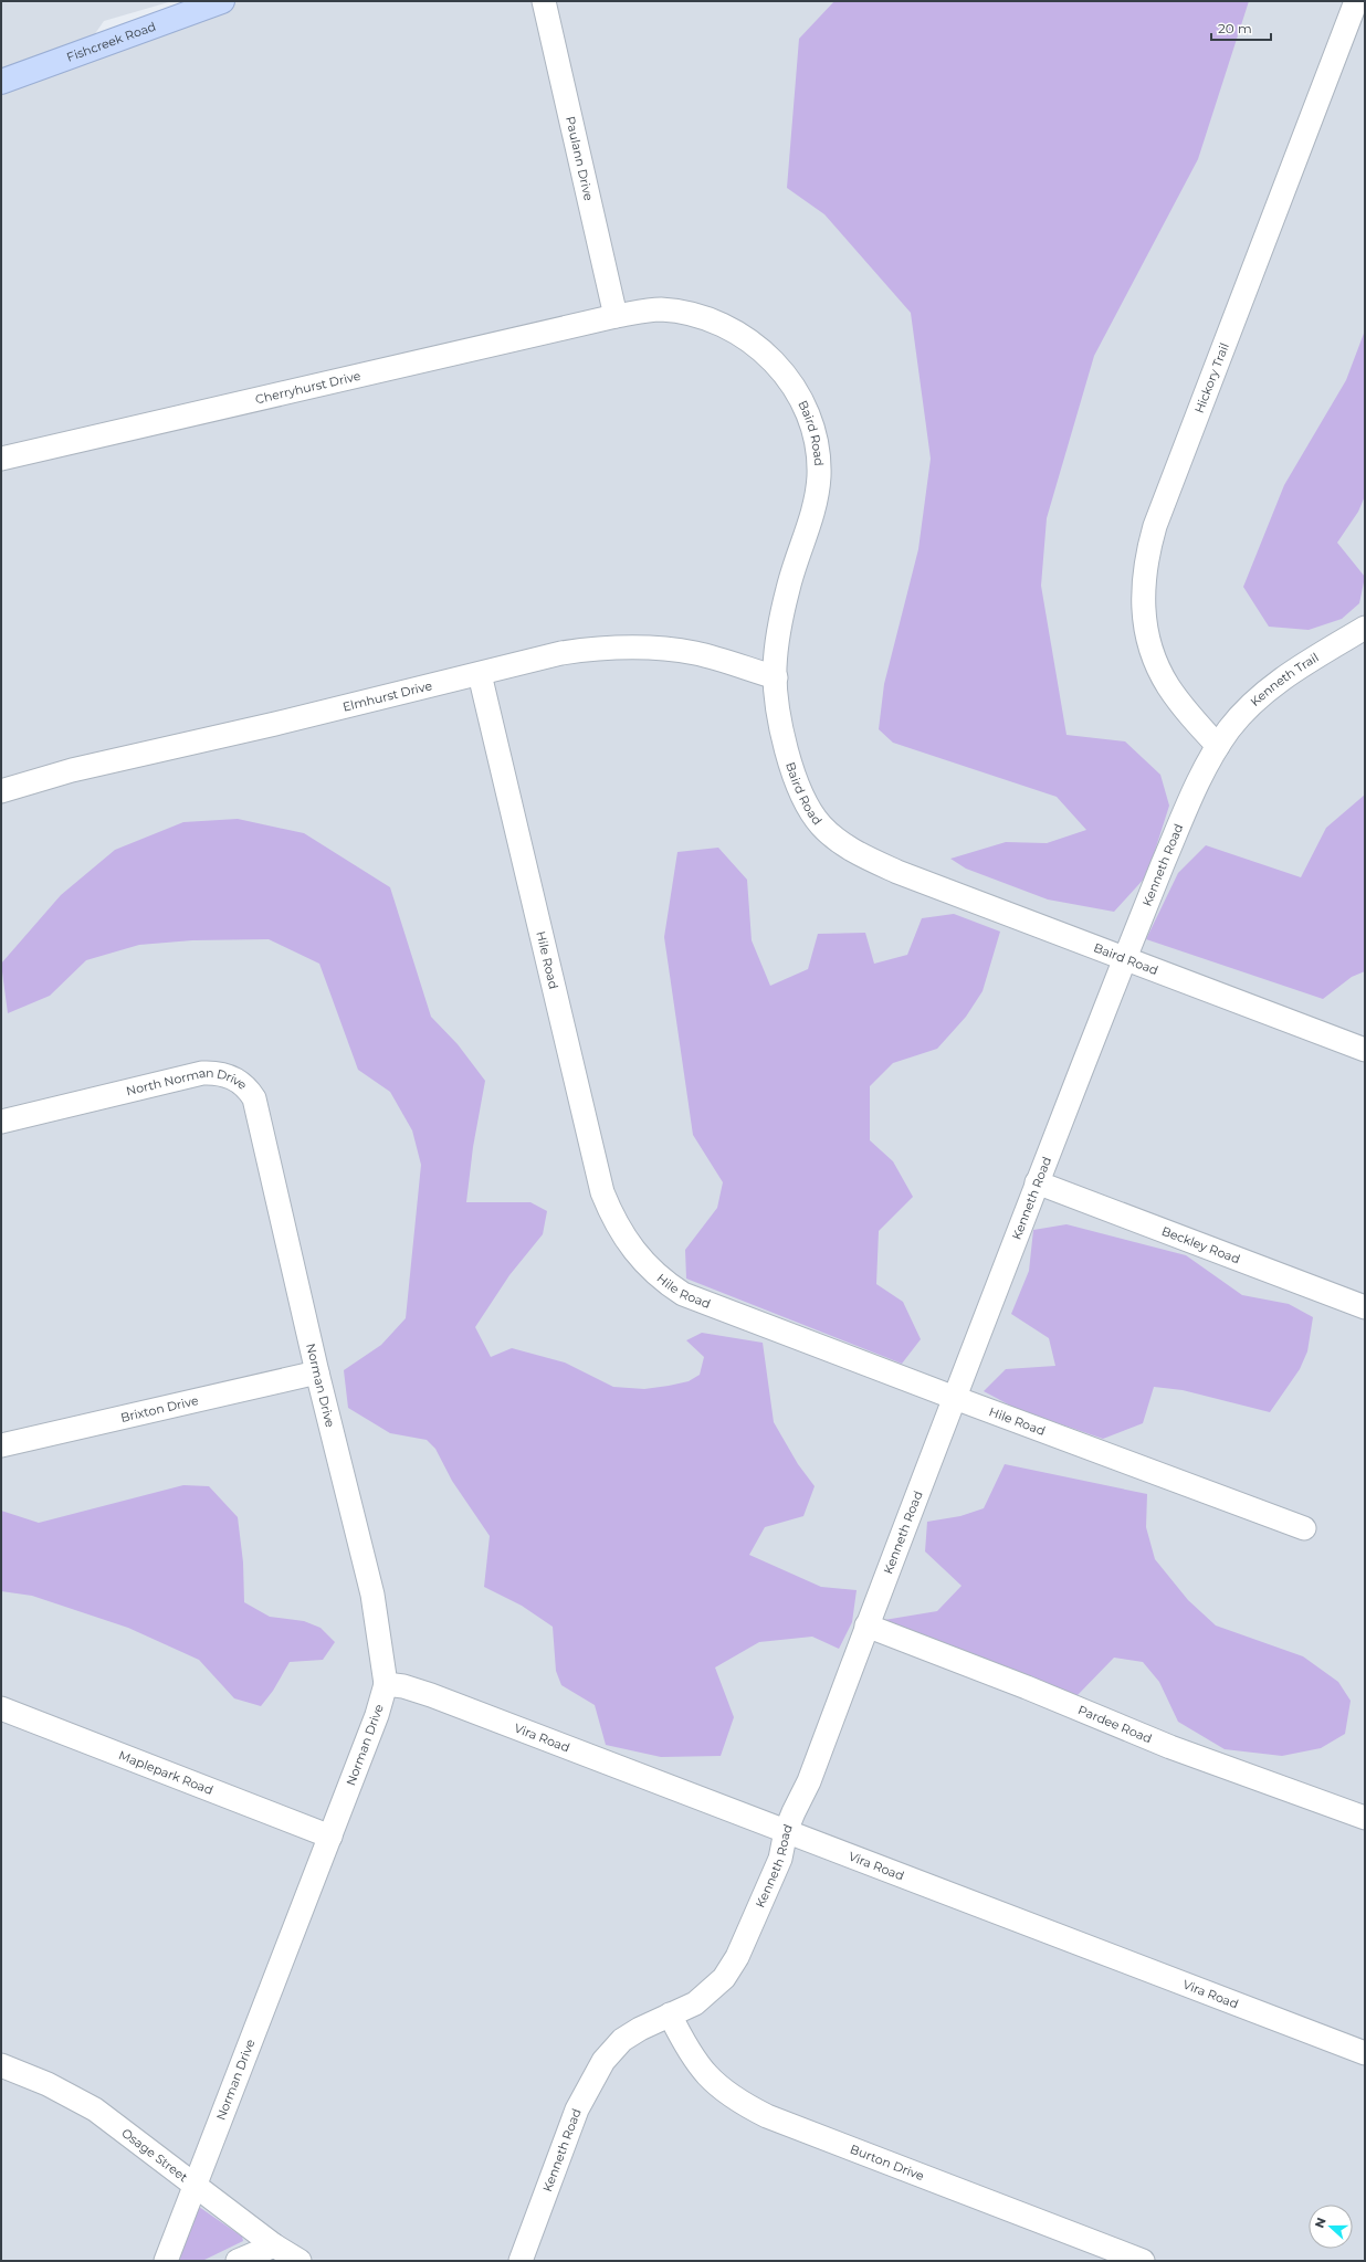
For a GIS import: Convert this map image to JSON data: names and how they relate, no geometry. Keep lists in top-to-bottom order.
{
  "streets": {
    "main road": ["Fishcreek Road"],
    "street": [
      "Paulann Drive",
      "Hickory Trail",
      "Cherryhurst Drive",
      "Baird Road",
      "Kenneth Trail",
      "Elmhurst Drive",
      "Kenneth Road",
      "Hile Road",
      "North Norman Drive",
      "Beckley Road",
      "Norman Drive",
      "Brixton Drive",
      "Pardee Road",
      "Vira Road",
      "Maplepark Road",
      "Osage Street",
      "Burton Drive"
    ]
  },
  "crossings": [
    ["Paulann Drive", "Cherryhurst Drive"],
    ["Paulann Drive", "Baird Road"],
    ["Hickory Trail", "Kenneth Trail"],
    ["Hickory Trail", "Kenneth Road"],
    ["Cherryhurst Drive", "Baird Road"],
    ["Baird Road", "Elmhurst Drive"],
    ["Baird Road", "Kenneth Road"],
    ["Kenneth Trail", "Kenneth Road"],
    ["Elmhurst Drive", "Hile Road"],
    ["Kenneth Road", "Hile Road"],
    ["Kenneth Road", "Beckley Road"],
    ["Kenneth Road", "Pardee Road"],
    ["Kenneth Road", "Vira Road"],
    ["Kenneth Road", "Burton Drive"],
    ["North Norman Drive", "Norman Drive"],
    ["Norman Drive", "Brixton Drive"],
    ["Norman Drive", "Vira Road"],
    ["Norman Drive", "Maplepark Road"],
    ["Norman Drive", "Osage Street"]
  ],
  "scale_bar": "20 m",
  "north": "left"
}
